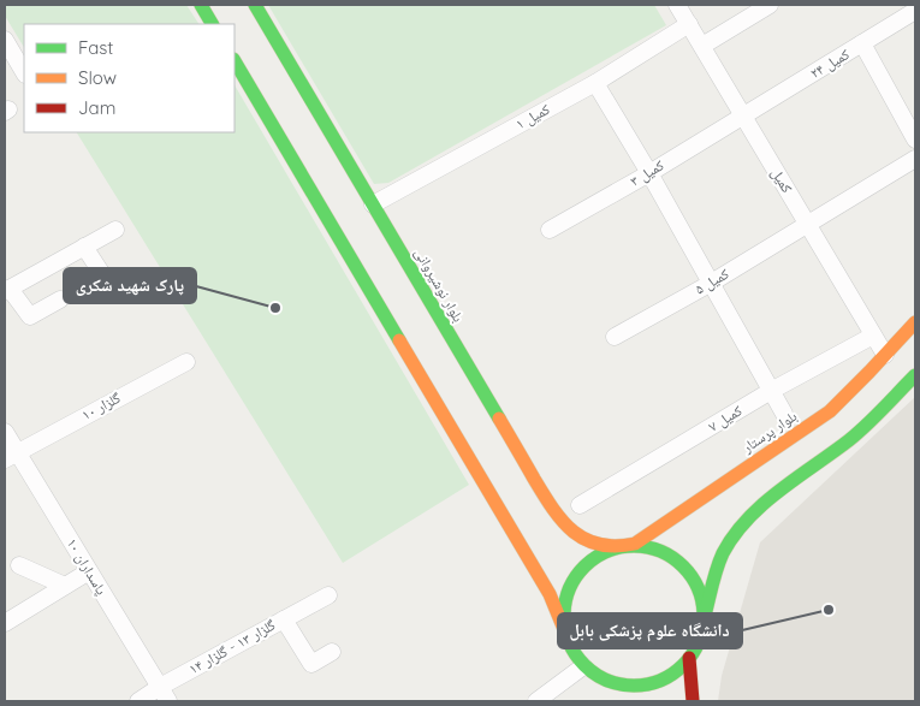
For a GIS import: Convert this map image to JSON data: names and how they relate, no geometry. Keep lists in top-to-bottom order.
{
  "streets": {
    "main road": ["بلوار نوشیروانی", "بلوار پرستار"],
    "street": [
      "کمیل ۲۴",
      "کمیل ۱",
      "کمیل ۳",
      "کمیل",
      "کمیل ۵",
      "گلزار ۱۰",
      "کمیل ۷",
      "پاسداران ١٠",
      "گلزار ۱۳ - گلزار ۱۴"
    ]
  },
  "crossings": [
    ["کمیل ۲۴", "کمیل ۳"],
    ["کمیل ۲۴", "کمیل"],
    ["کمیل ۱", "کمیل"],
    ["کمیل ۱", "بلوار نوشیروانی"],
    ["کمیل ۳", "کمیل"],
    ["کمیل", "کمیل ۵"],
    ["کمیل", "کمیل ۷"],
    ["کمیل", "بلوار پرستار"],
    ["بلوار نوشیروانی", "بلوار پرستار"],
    ["گلزار ۱۰", "پاسداران ١٠"],
    ["پاسداران ١٠", "گلزار ۱۳ - گلزار ۱۴"]
  ],
  "places": ["پارک شهید شکری", "دانشگاه علوم پزشکی بابل"],
  "legend": ["Fast", "Slow", "Jam"]
}
